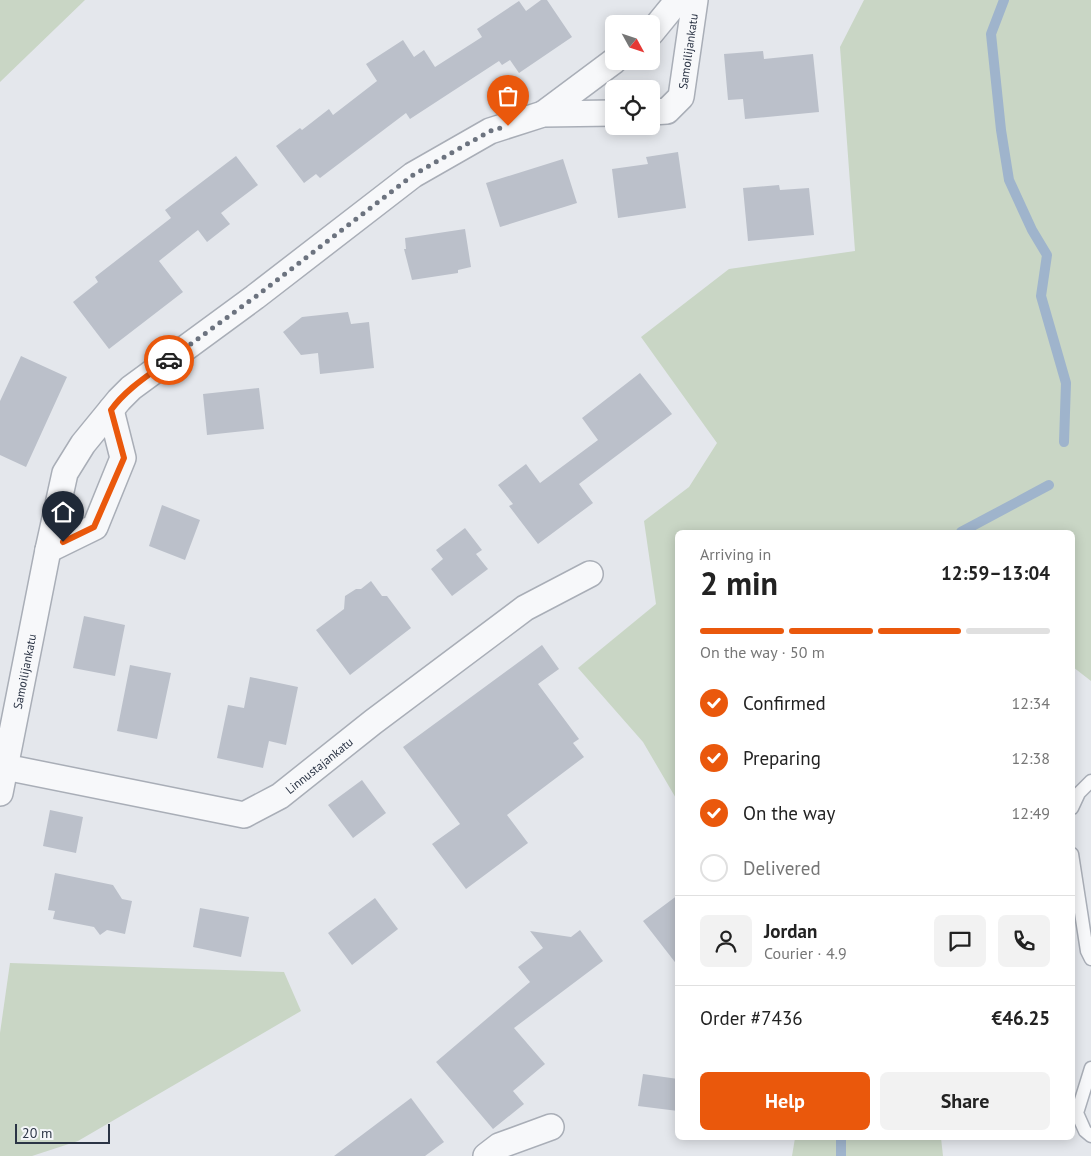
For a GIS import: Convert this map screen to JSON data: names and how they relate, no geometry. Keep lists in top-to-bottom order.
{
  "streets": {
    "street": ["Samoilijankatu", "Linnustajankatu"]
  },
  "crossings": [
    ["Samoilijankatu", "Linnustajankatu"]
  ],
  "scale_bar": "20 m",
  "north": "bottom right",
  "page": {
    "heading": ["2 min", "Arriving in", "12:59–13:04"],
    "panel": [
      "Jordan",
      "Courier · 4.9",
      "Order #7436",
      "€46.25"
    ],
    "bar": "On the way · 50 m",
    "list": [
      ["Confirmed", "12:34"],
      ["Preparing", "12:38"],
      ["On the way", "12:49"],
      "Delivered"
    ],
    "buttons": ["Help", "Share"],
    "scale": "20 m"
  }
}
